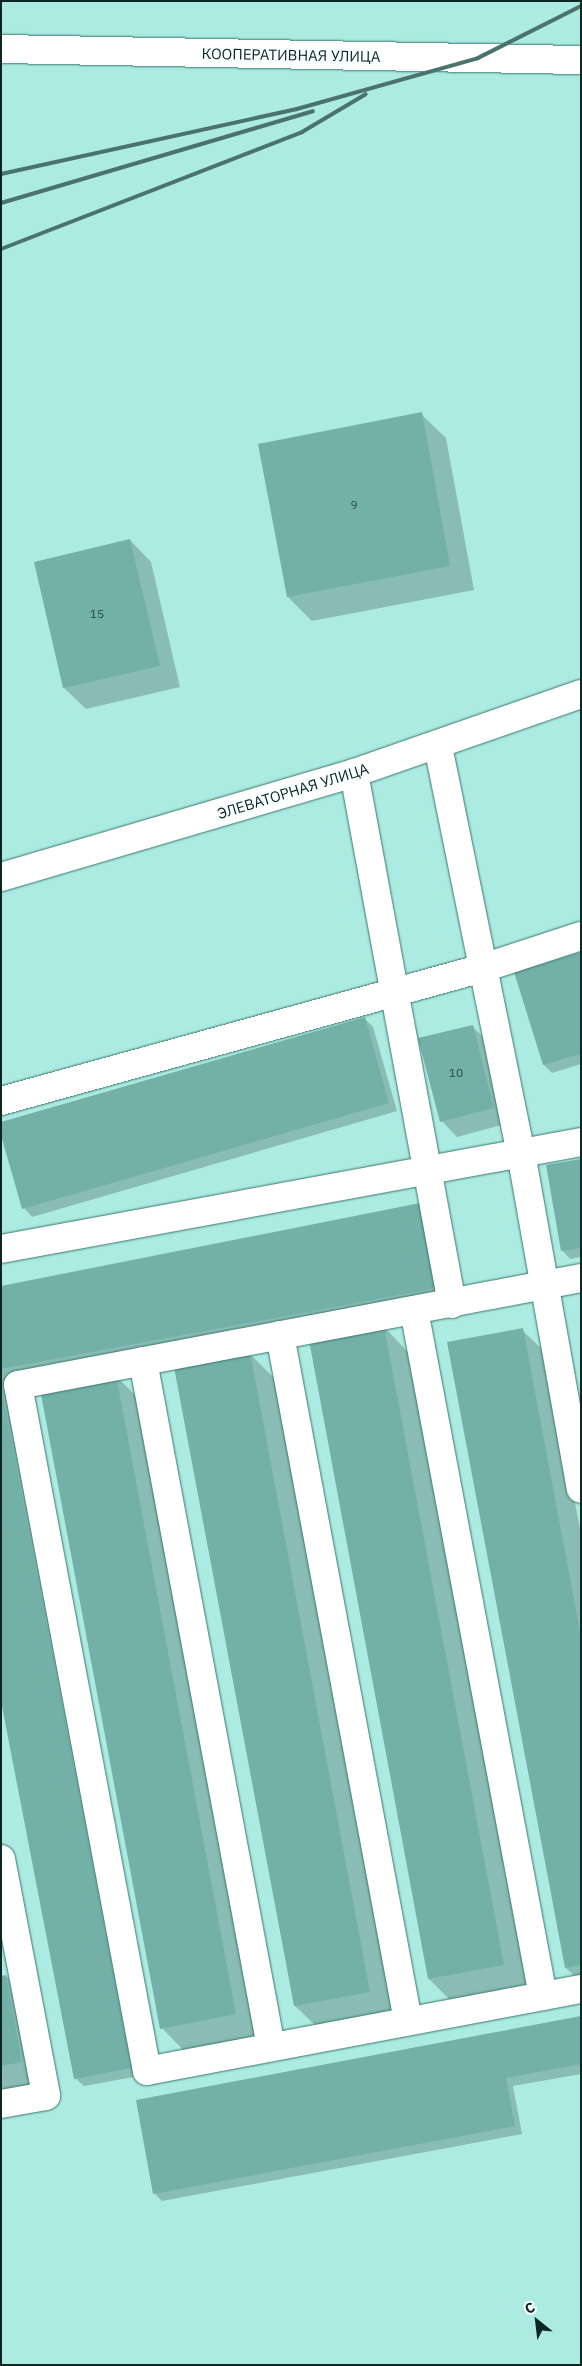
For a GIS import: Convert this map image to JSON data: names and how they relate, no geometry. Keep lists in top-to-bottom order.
{
  "streets": {
    "street": ["КООПЕРАТИВНАЯ УЛИЦА", "ЭЛЕВАТОРНАЯ УЛИЦА"]
  },
  "house_numbers": ["9", "15", "10"],
  "north": "top left"
}
